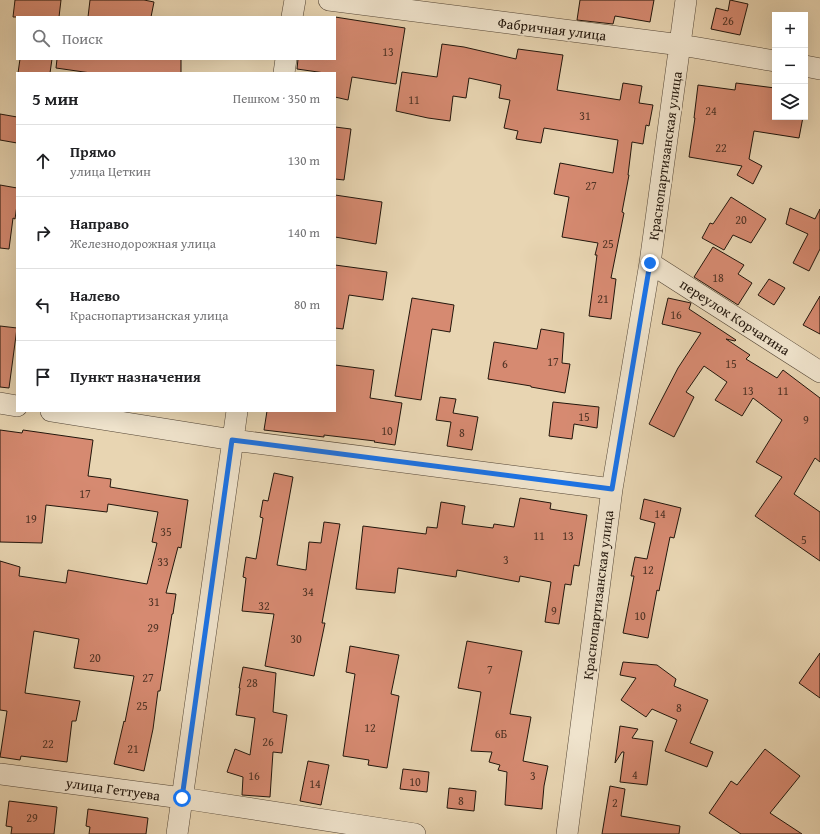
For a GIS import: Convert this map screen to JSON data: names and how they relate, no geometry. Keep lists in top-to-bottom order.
{
  "streets": {
    "street": [
      "Фабричная улица",
      "Краснопартизанская улица",
      "переулок Корчагина",
      "улица Геттуева"
    ]
  },
  "crossings": [
    ["Фабричная улица", "Краснопартизанская улица"],
    ["Краснопартизанская улица", "переулок Корчагина"]
  ],
  "house_numbers": [
    "26",
    "13",
    "11",
    "24",
    "31",
    "22",
    "27",
    "20",
    "25",
    "18",
    "21",
    "16",
    "17",
    "6",
    "15",
    "13",
    "11",
    "15",
    "9",
    "10",
    "8",
    "17",
    "14",
    "19",
    "35",
    "11",
    "13",
    "5",
    "3",
    "33",
    "12",
    "34",
    "31",
    "32",
    "9",
    "10",
    "29",
    "30",
    "20",
    "7",
    "27",
    "28",
    "25",
    "8",
    "12",
    "6Б",
    "26",
    "22",
    "21",
    "4",
    "16",
    "3",
    "10",
    "14",
    "8",
    "2",
    "29"
  ],
  "page": {
    "map_buttons": ["+", "−"],
    "search": "Поиск",
    "heading": ["5 мин", "Пешком · 350 m"],
    "list": [
      ["Прямо", "улица Цеткин", "130 m"],
      ["Направо", "Железнодорожная улица", "140 m"],
      ["Налево", "Краснопартизанская улица", "80 m"],
      "Пункт назначения"
    ]
  }
}
